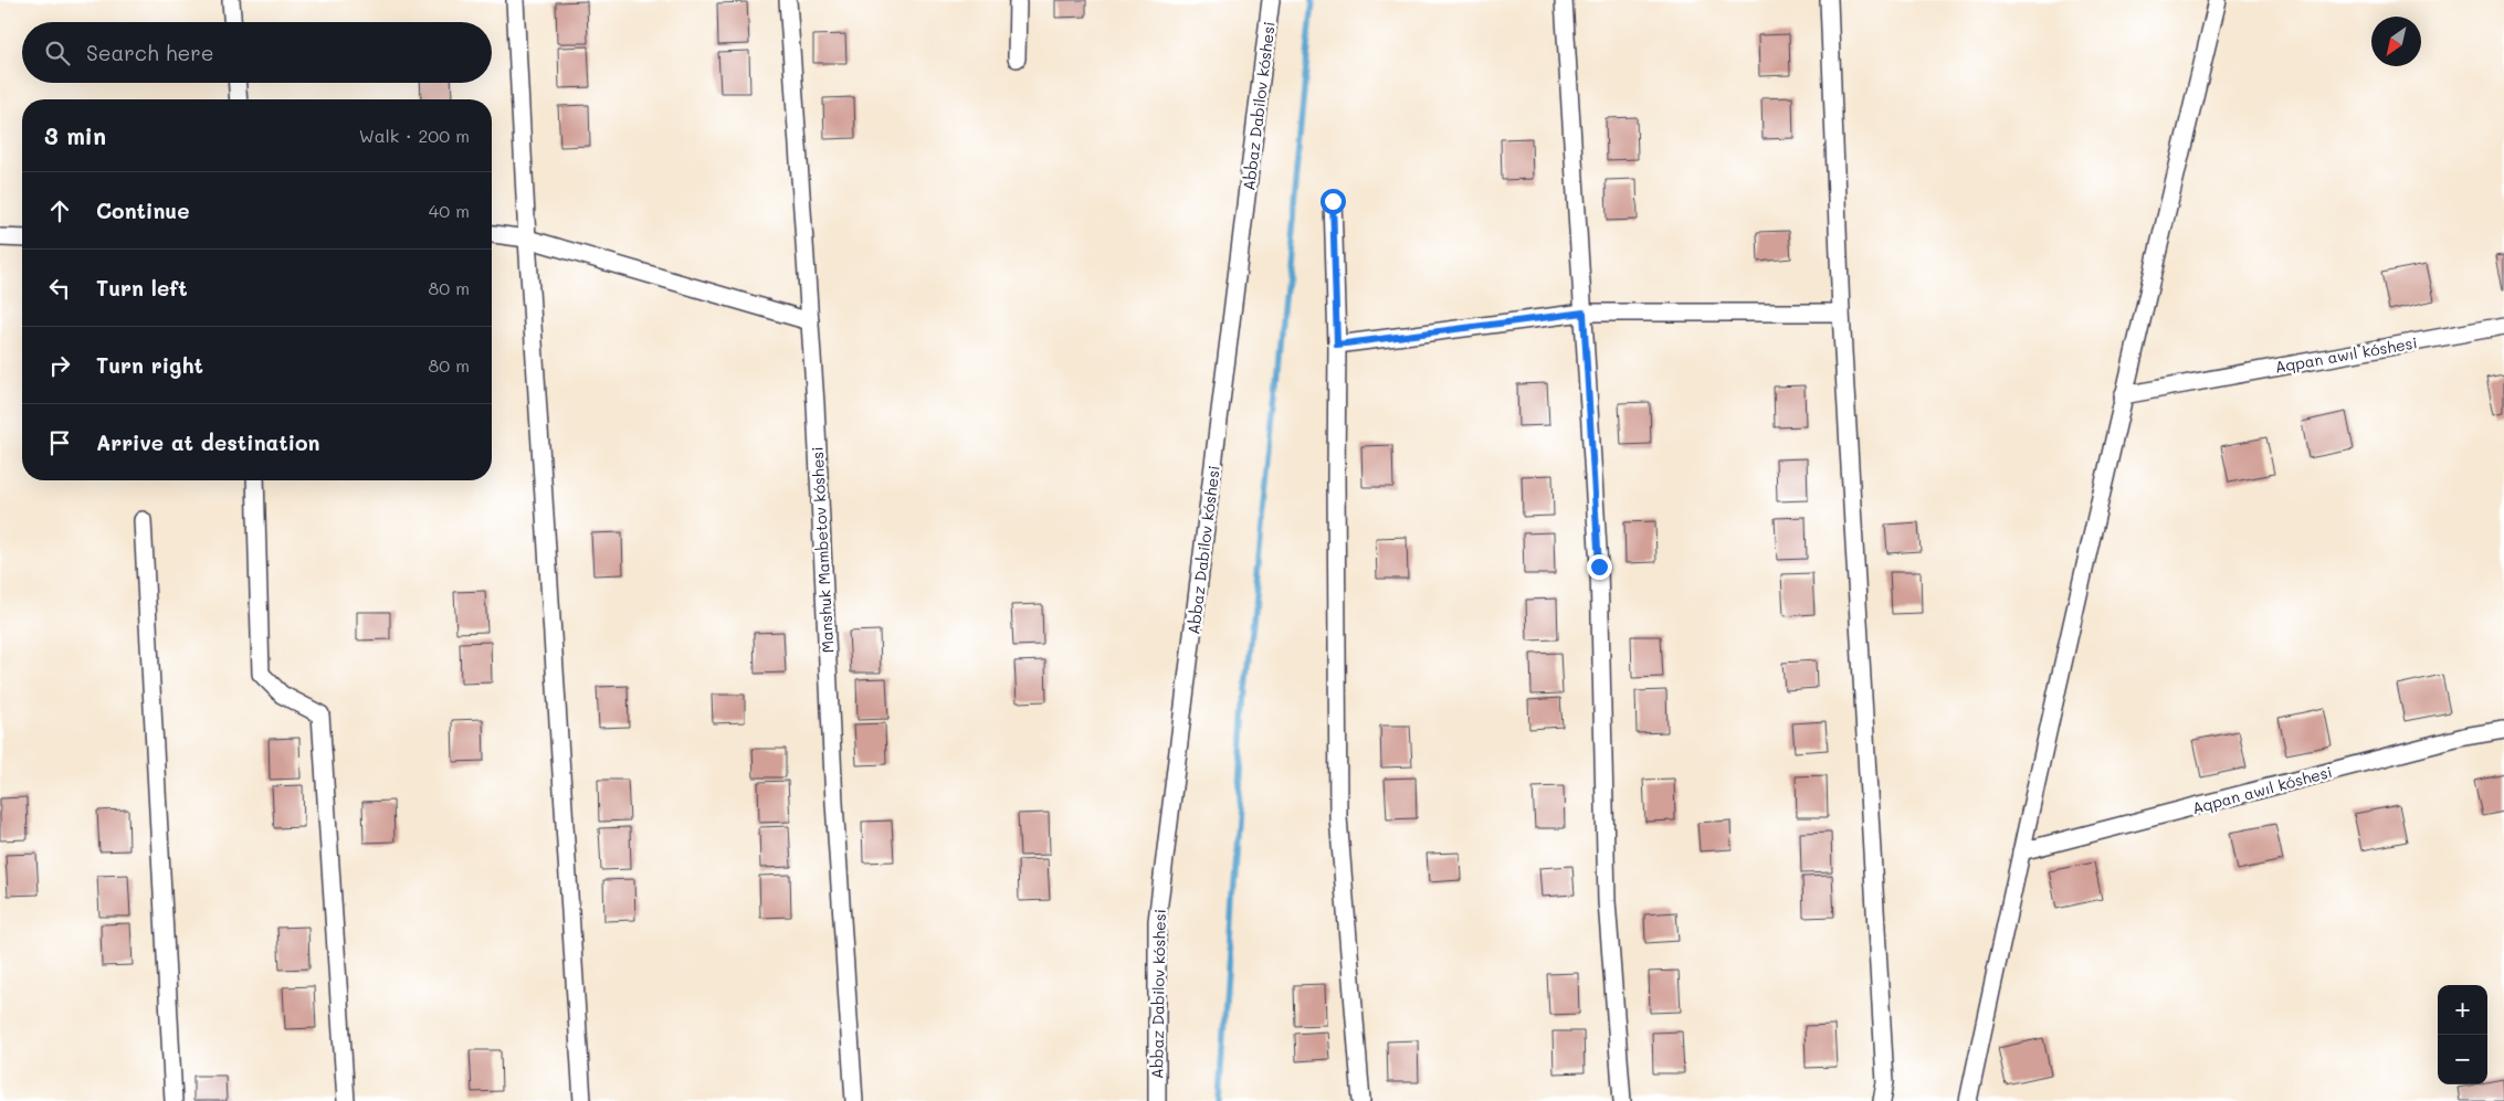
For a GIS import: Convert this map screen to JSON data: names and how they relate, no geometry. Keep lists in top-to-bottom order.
{
  "streets": {
    "street": ["Abbaz Dabilov kóshesi", "Aqpan awıl kóshesi", "Manshuk Mambetov kóshesi"]
  },
  "north": "bottom left",
  "page": {
    "search": "Search here",
    "heading": ["3 min", "Walk · 200 m"],
    "list": [
      ["Continue", "40 m"],
      ["Turn left", "80 m"],
      ["Turn right", "80 m"],
      "Arrive at destination"
    ],
    "map_buttons": ["+", "−"]
  }
}
